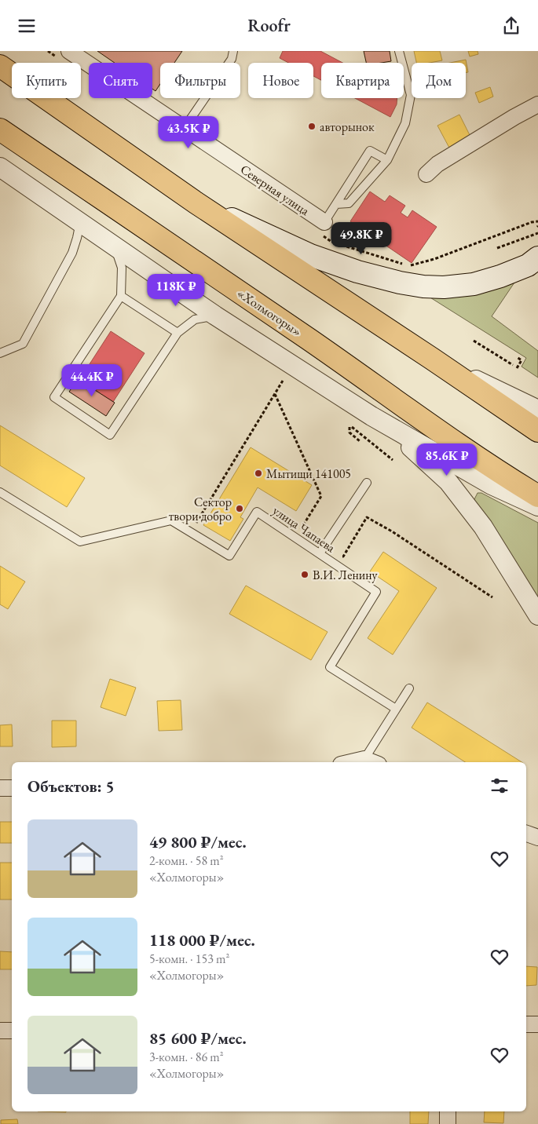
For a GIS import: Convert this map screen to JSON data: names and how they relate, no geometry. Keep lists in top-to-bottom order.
{
  "streets": {
    "highway": ["«Холмогоры»"],
    "street": ["Северная улица"],
    "lane": ["улица Чапаева"]
  },
  "places": [
    "авторынок",
    "Мытищи 141005",
    "Сектор твори добро",
    "В.И. Ленину"
  ],
  "page": {
    "header": "Roofr",
    "chip": [
      "Купить",
      "Снять",
      "Фильтры",
      "Новое",
      "Квартира",
      "Дом"
    ],
    "price": [
      "43.5K ₽",
      "49.8K ₽",
      "118K ₽",
      "44.4K ₽",
      "85.6K ₽"
    ],
    "heading": "Объектов: 5",
    "list": [
      {
        "name": "49 800 ₽/мес.",
        "note": "2-комн. · 58 m² · «Холмогоры»"
      },
      {
        "name": "118 000 ₽/мес.",
        "note": "5-комн. · 153 m² · «Холмогоры»"
      },
      {
        "name": "85 600 ₽/мес.",
        "note": "3-комн. · 86 m² · «Холмогоры»"
      }
    ]
  }
}
